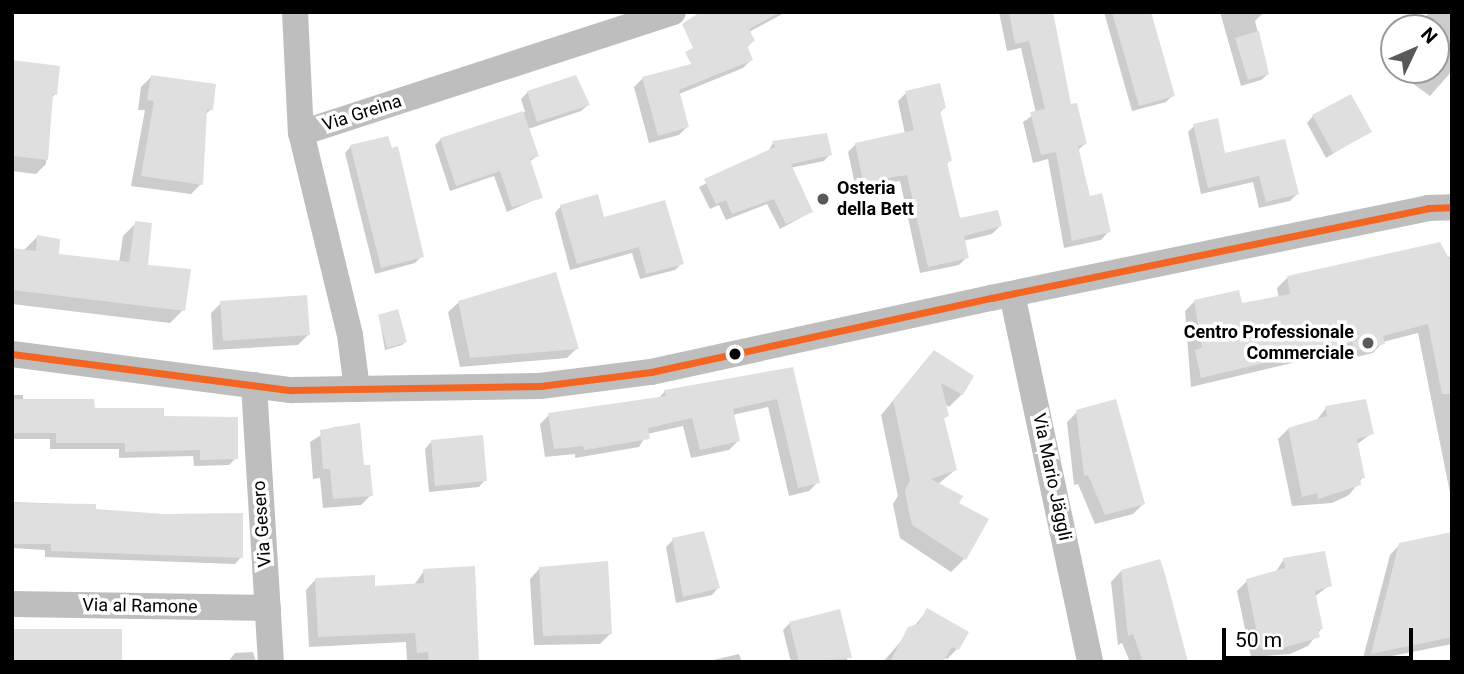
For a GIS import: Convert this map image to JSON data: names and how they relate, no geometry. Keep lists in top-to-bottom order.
{
  "streets": {
    "street": [
      "Via Greina",
      "Via Mario Jäggli",
      "Via Gesero",
      "Via al Ramone"
    ]
  },
  "crossings": [
    ["Via Gesero", "Via al Ramone"]
  ],
  "places": ["Osteria della Bett", "Centro Professionale Commerciale"],
  "scale_bar": "50 m",
  "north": "top right"
}
